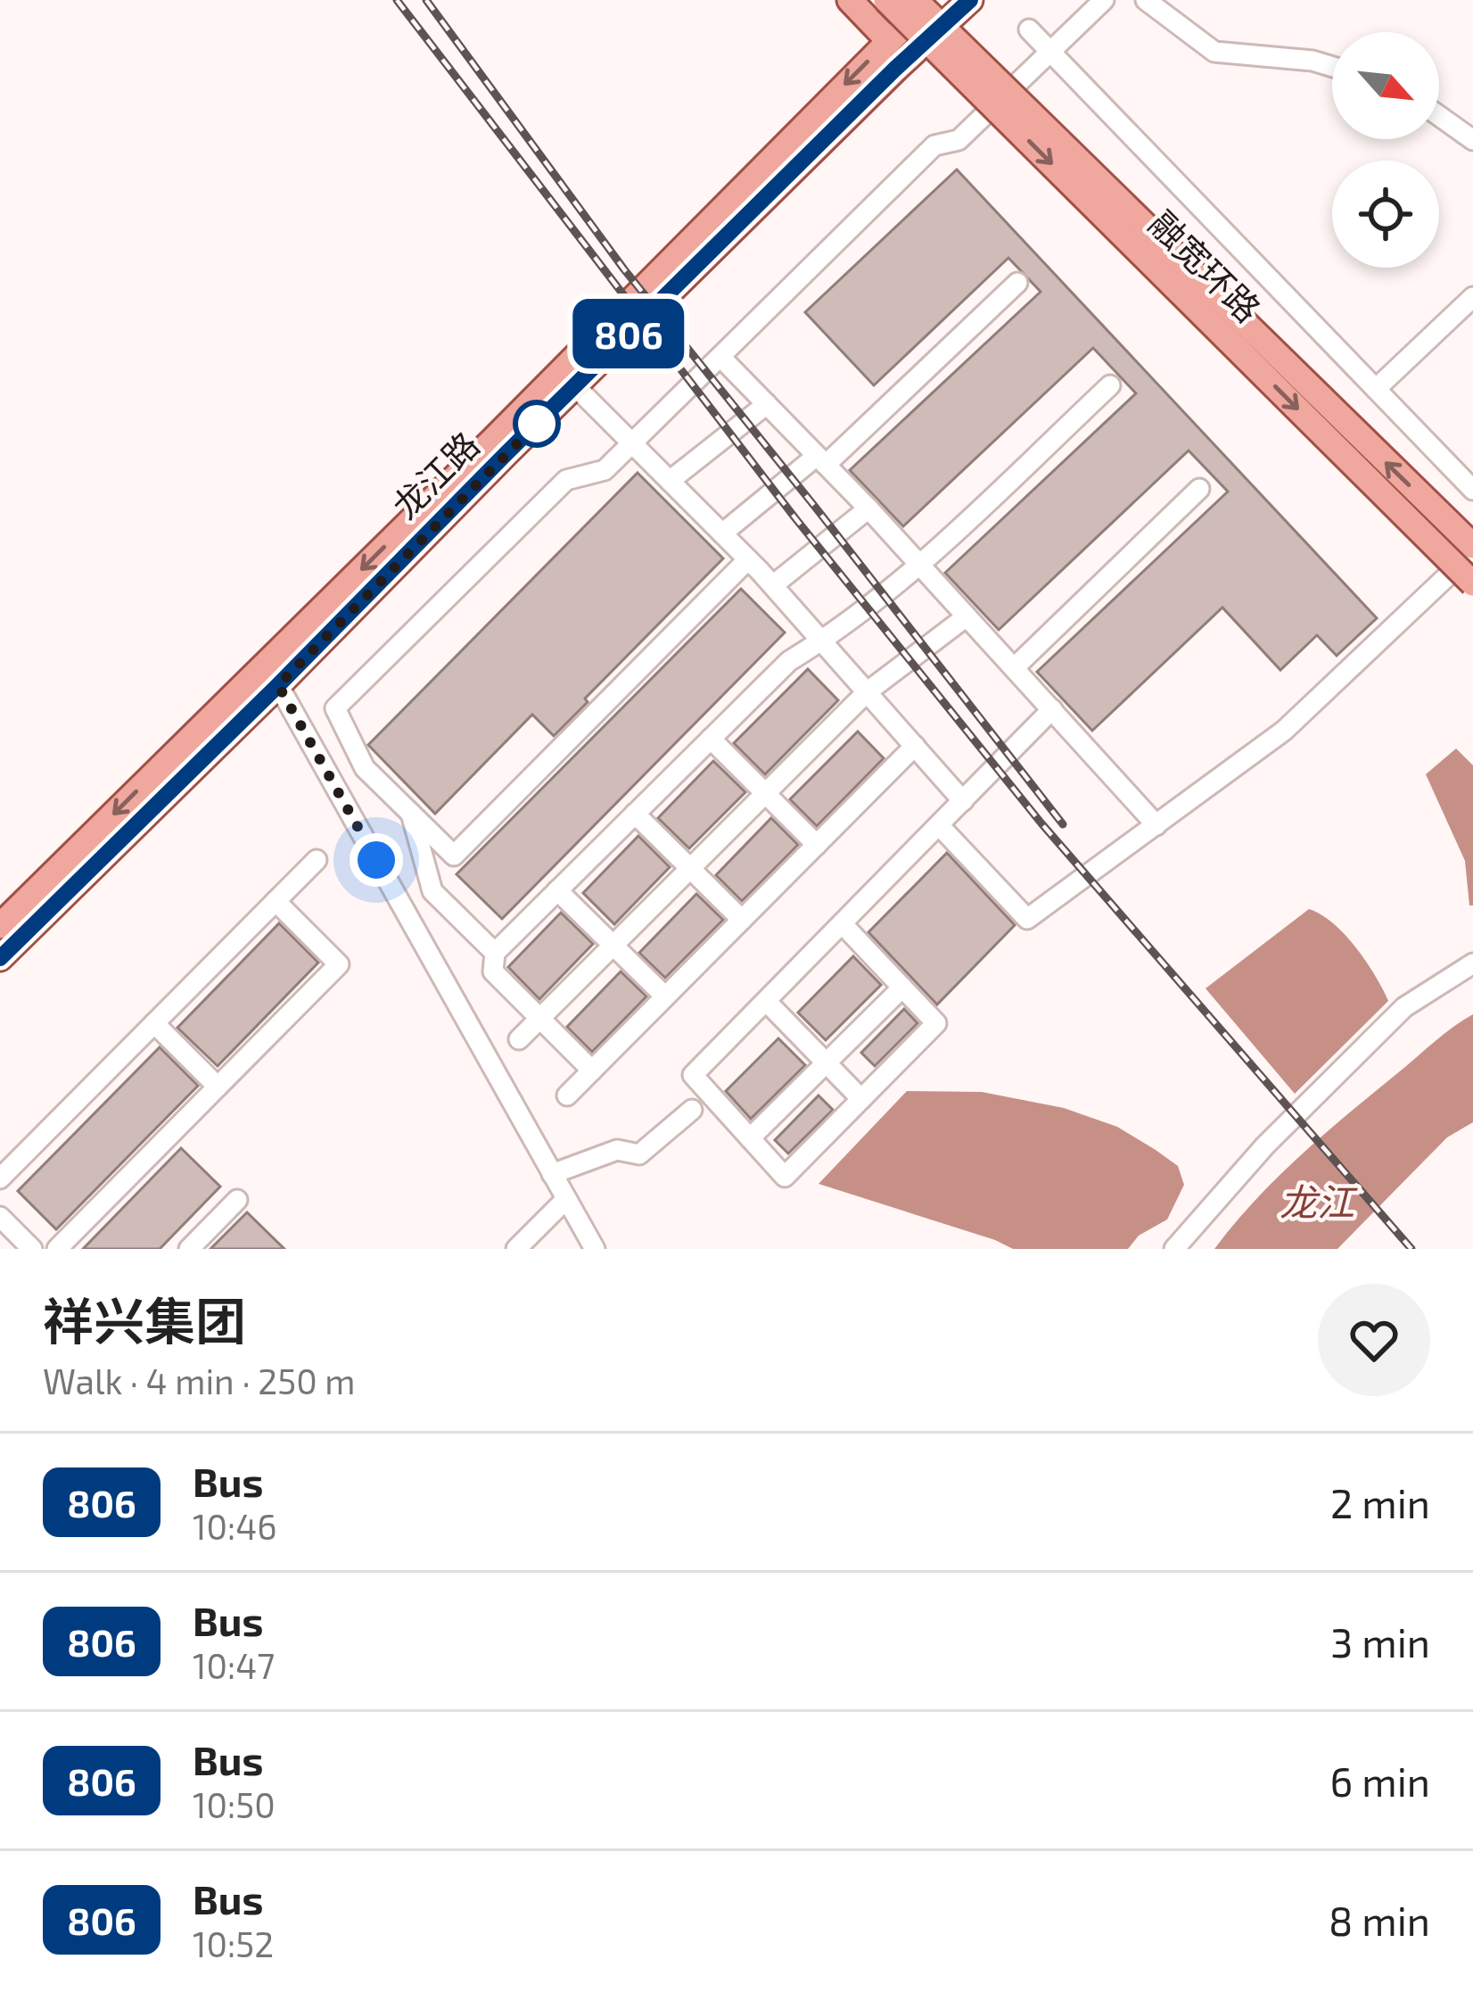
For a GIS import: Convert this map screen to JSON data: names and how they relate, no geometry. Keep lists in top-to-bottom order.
{
  "streets": {
    "main road": ["融宽环路", "龙江路"]
  },
  "water": ["龙江"],
  "lines": ["bus line 806"],
  "north": "bottom right",
  "page": {
    "on_map": "806",
    "heading": ["祥兴集团", "Walk · 4 min · 250 m"],
    "list": [
      {
        "mark": "806",
        "name": "Bus",
        "note": "10:46",
        "value": "2 min"
      },
      {
        "mark": "806",
        "name": "Bus",
        "note": "10:47",
        "value": "3 min"
      },
      {
        "mark": "806",
        "name": "Bus",
        "note": "10:50",
        "value": "6 min"
      },
      {
        "mark": "806",
        "name": "Bus",
        "note": "10:52",
        "value": "8 min"
      }
    ]
  }
}
